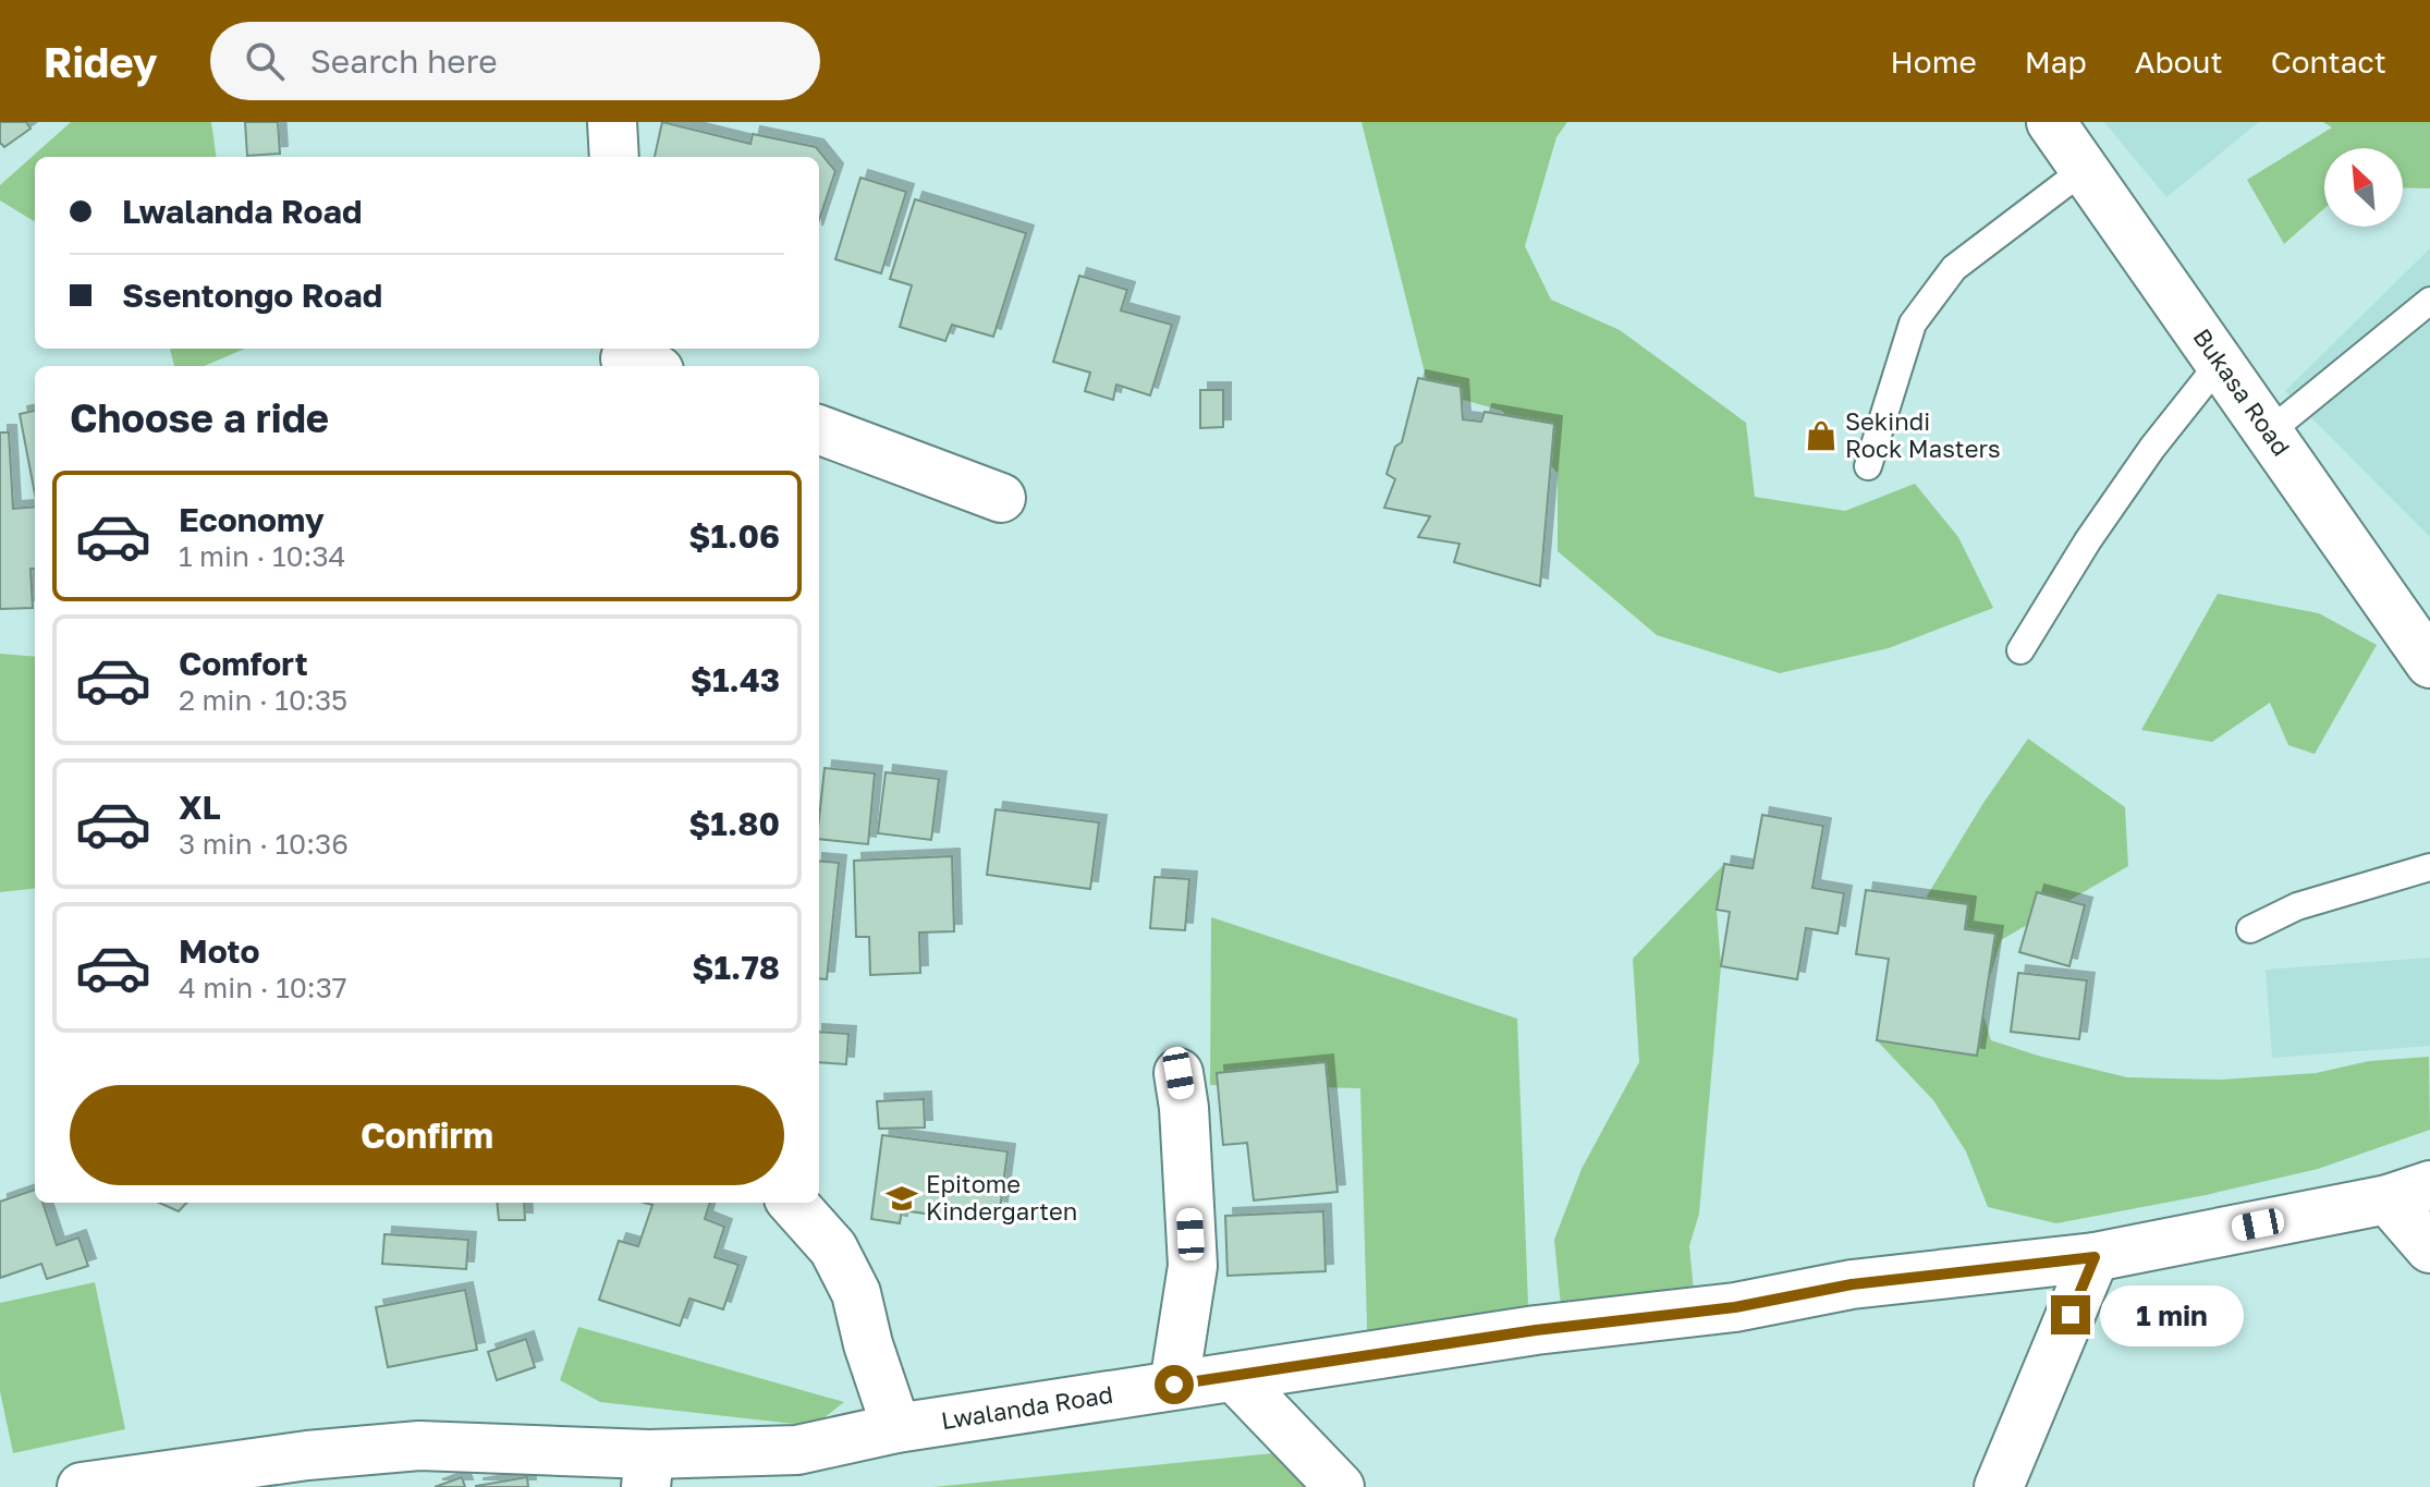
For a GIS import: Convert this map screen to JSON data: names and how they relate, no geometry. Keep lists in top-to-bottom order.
{
  "streets": {
    "street": ["Bukasa Road", "Lwalanda Road"]
  },
  "places": {
    "shop": ["Sekindi Rock Masters"],
    "school or university": ["Epitome Kindergarten"]
  },
  "north": "top left",
  "page": {
    "header": "Ridey",
    "search": "Search here",
    "nav": [
      "Home",
      "Map",
      "About",
      "Contact"
    ],
    "banner": ["Lwalanda Road", "Ssentongo Road"],
    "heading": "Choose a ride",
    "list": [
      {
        "name": "Economy",
        "note": "1 min · 10:34",
        "value": "$1.06"
      },
      {
        "name": "Comfort",
        "note": "2 min · 10:35",
        "value": "$1.43"
      },
      {
        "name": "XL",
        "note": "3 min · 10:36",
        "value": "$1.80"
      },
      {
        "name": "Moto",
        "note": "4 min · 10:37",
        "value": "$1.78"
      }
    ],
    "buttons": "Confirm",
    "bubble": "1 min"
  }
}
